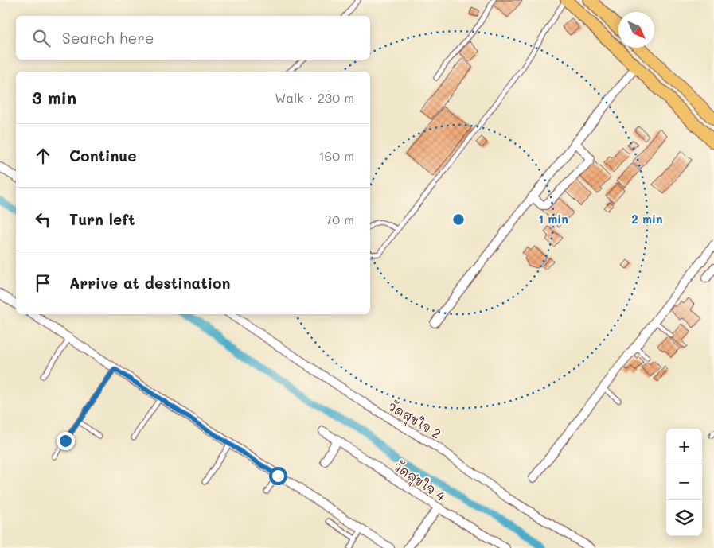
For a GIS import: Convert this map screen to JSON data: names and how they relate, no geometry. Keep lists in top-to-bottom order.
{
  "streets": {
    "street": ["วัดสุขใจ 2", "วัดสุขใจ 4"]
  },
  "north": "bottom right",
  "page": {
    "search": "Search here",
    "heading": ["3 min", "Walk · 230 m"],
    "list": [
      ["Continue", "160 m"],
      ["Turn left", "70 m"],
      "Arrive at destination"
    ],
    "map_buttons": ["+", "−"]
  },
  "rings": ["1 min", "2 min"]
}
